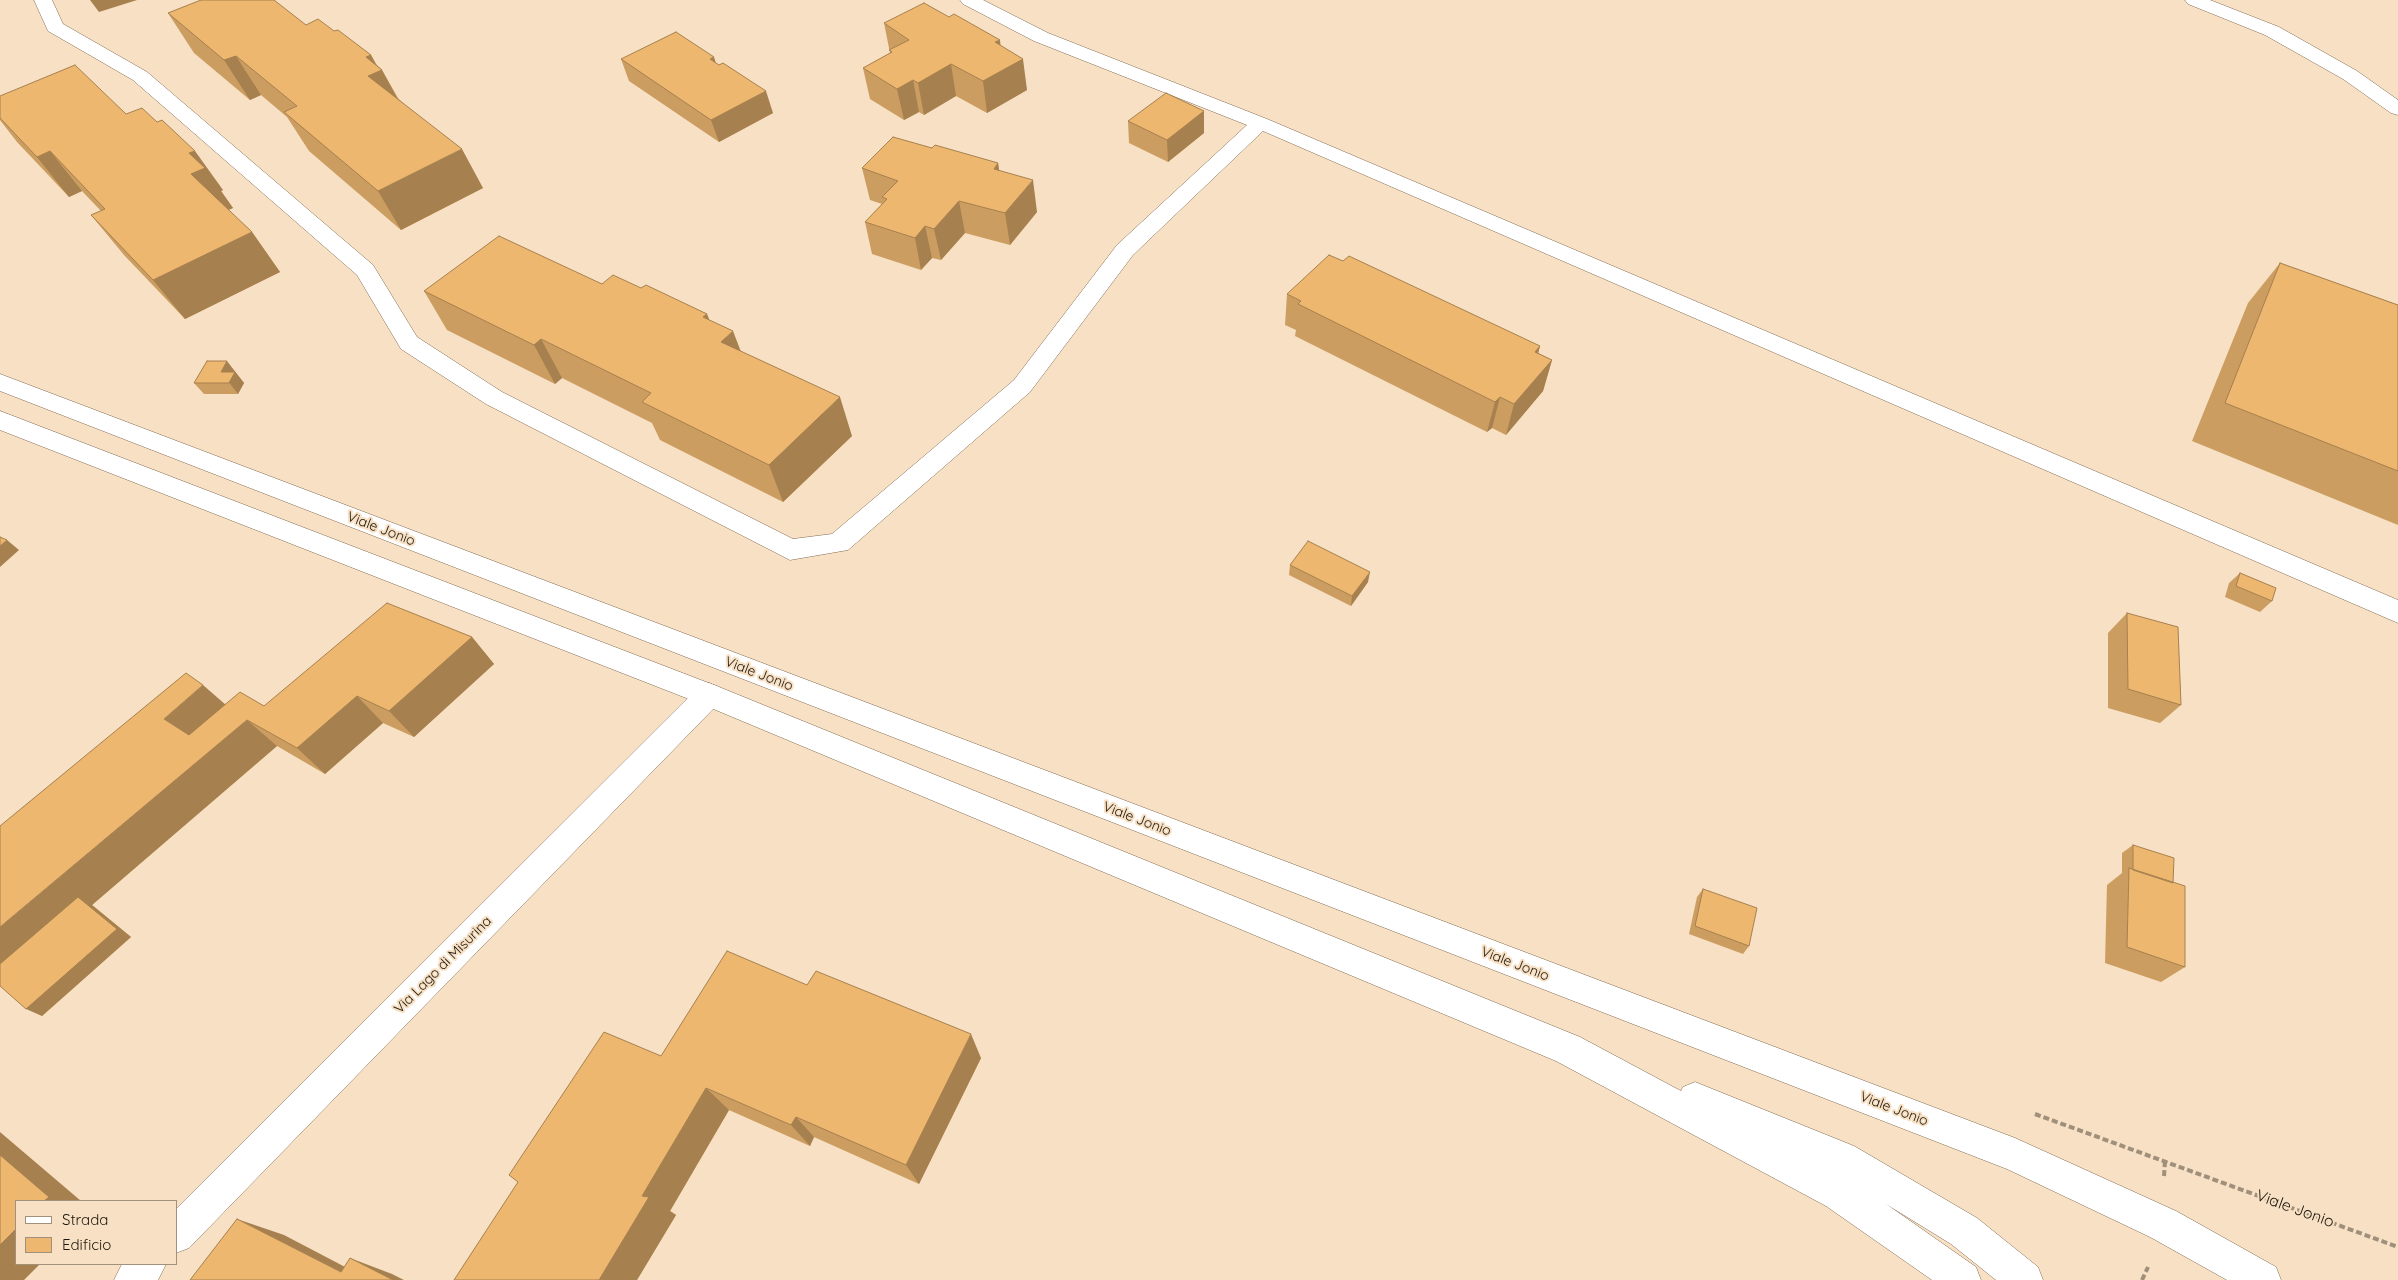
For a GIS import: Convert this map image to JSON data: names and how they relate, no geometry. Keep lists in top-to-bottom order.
{
  "streets": {
    "main road": ["Viale Jonio", "Via Lago di Misurina"]
  },
  "legend": ["Strada", "Edificio"]
}
